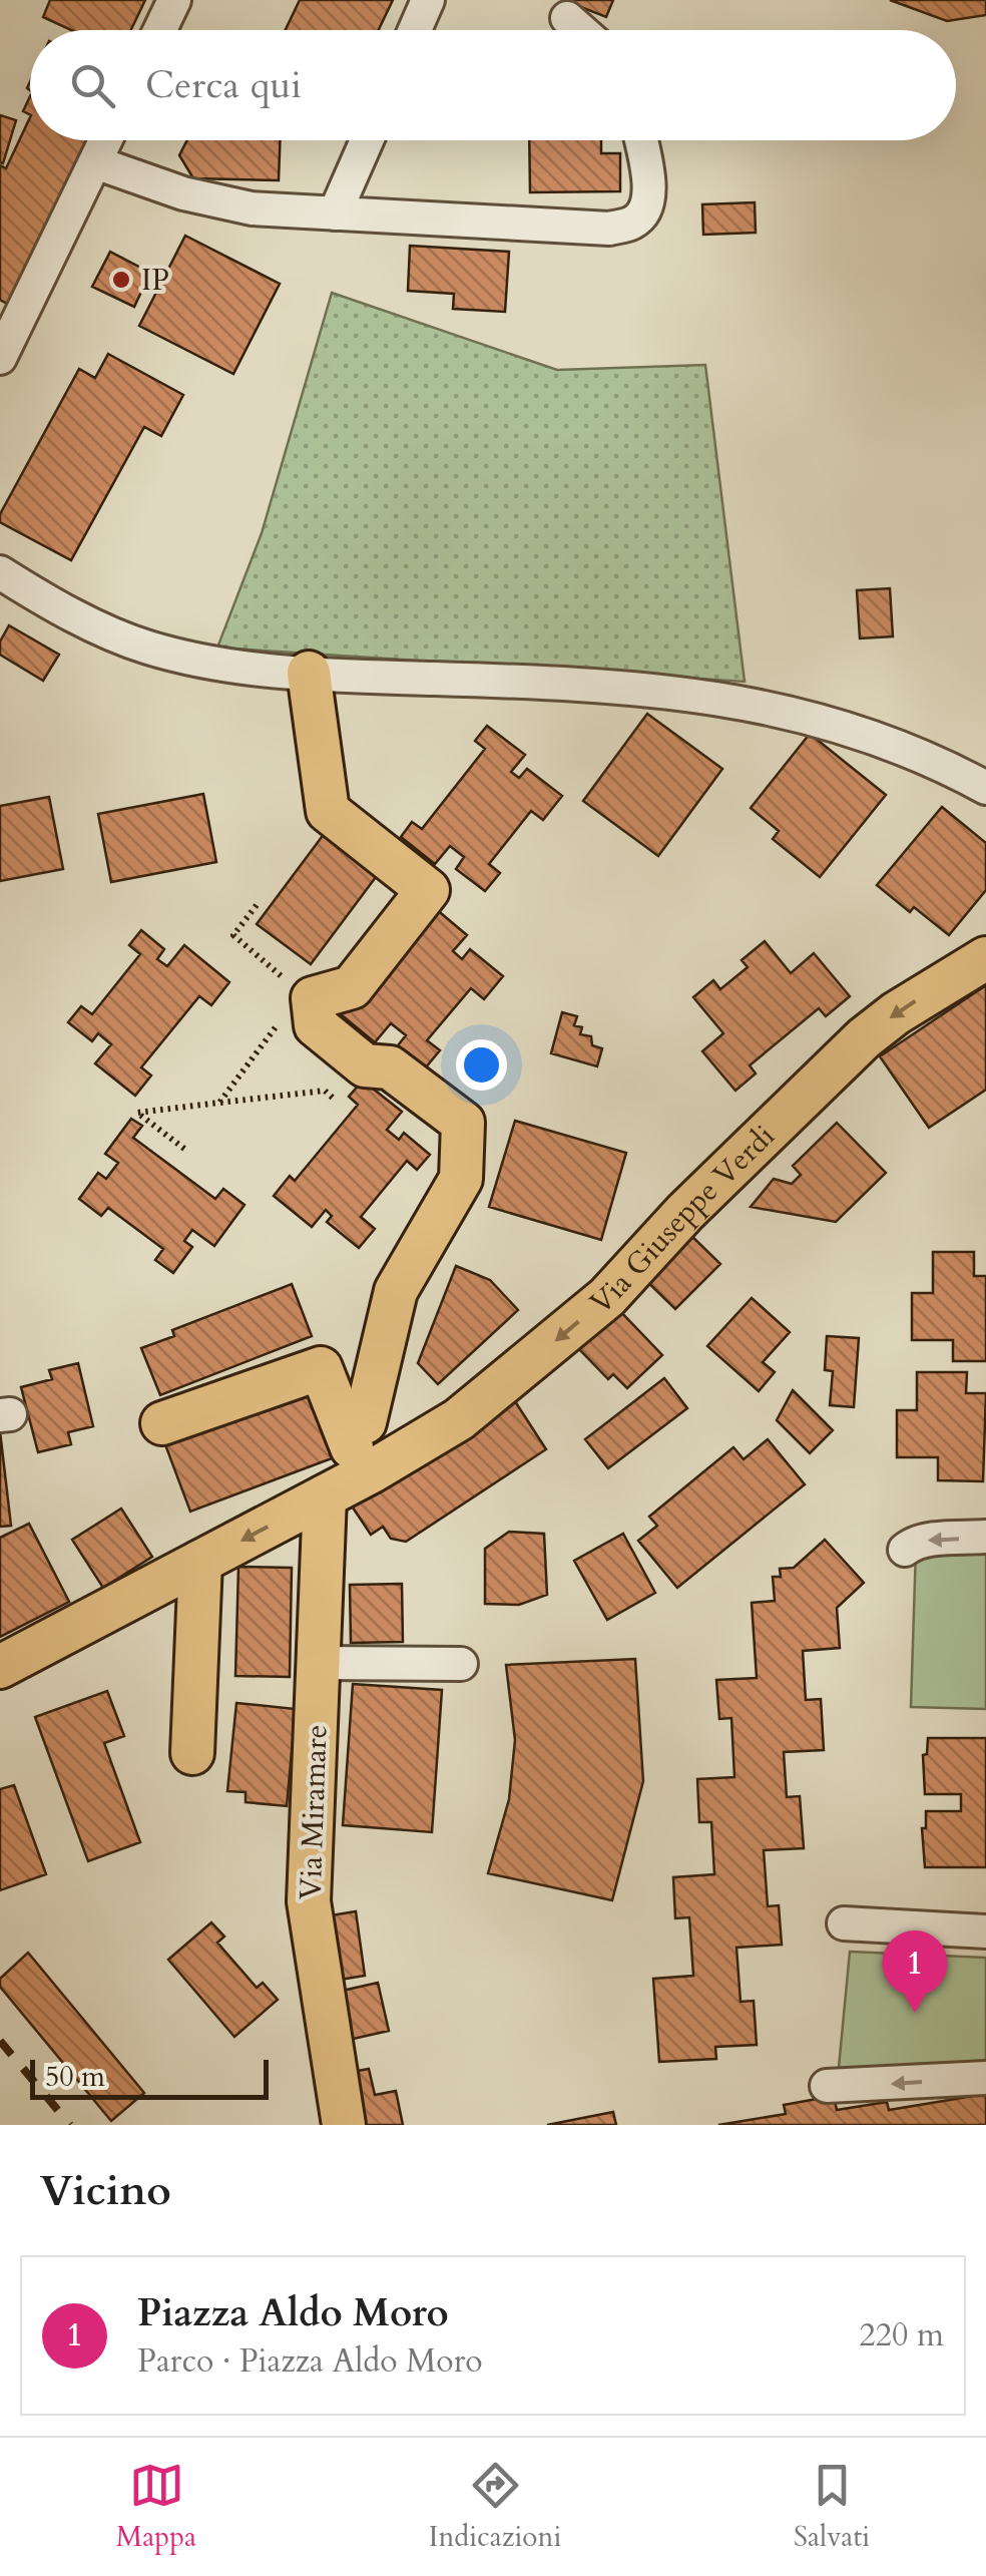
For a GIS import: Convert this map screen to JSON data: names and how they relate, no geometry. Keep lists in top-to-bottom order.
{
  "streets": {
    "main road": ["Via Giuseppe Verdi", "Via Miramare"]
  },
  "crossings": [
    ["Via Giuseppe Verdi", "Via Miramare"]
  ],
  "one_way": ["Via Giuseppe Verdi"],
  "places": ["IP"],
  "scale_bar": "50 m",
  "page": {
    "search": "Cerca qui",
    "pins": "1",
    "scale": "50 m",
    "heading": "Vicino",
    "list": [
      {
        "mark": "1",
        "name": "Piazza Aldo Moro",
        "note": "Parco · Piazza Aldo Moro",
        "value": "220 m"
      }
    ],
    "nav": ["Mappa", "Indicazioni", "Salvati"]
  }
}
